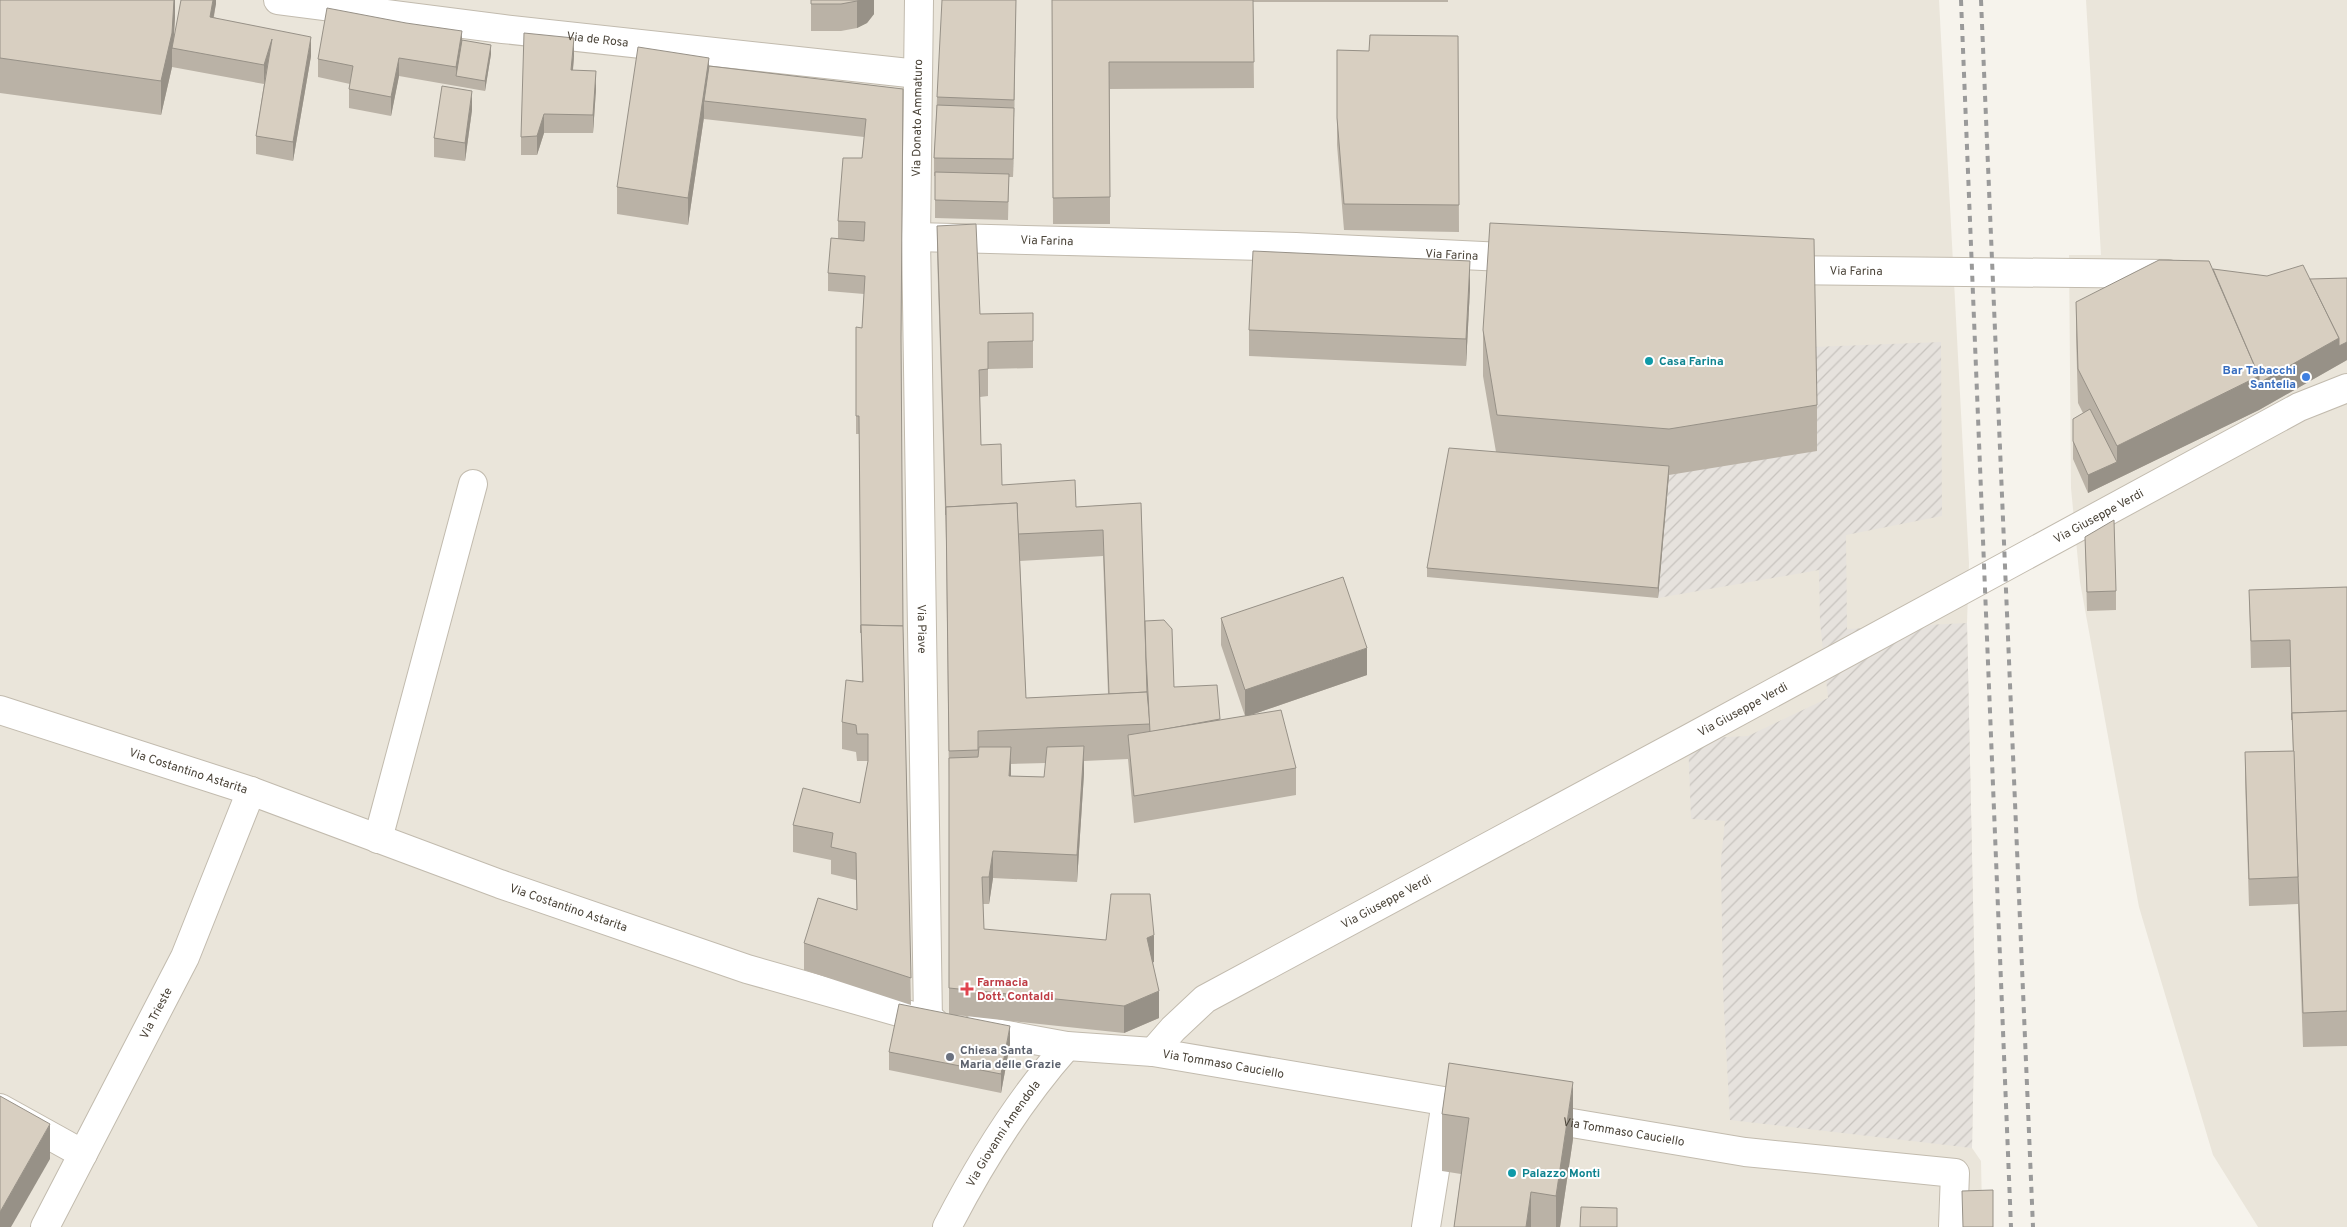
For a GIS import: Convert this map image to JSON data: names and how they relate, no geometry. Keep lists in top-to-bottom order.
{
  "streets": {
    "street": [
      "Via de Rosa",
      "Via Donato Ammaturo",
      "Via Farina",
      "Via Giuseppe Verdi",
      "Via Piave",
      "Via Costantino Astarita",
      "Via Trieste",
      "Via Tommaso Cauciello",
      "Via Giovanni Amendola"
    ]
  },
  "crossings": [
    ["Via de Rosa", "Via Donato Ammaturo"],
    ["Via Donato Ammaturo", "Via Farina"],
    ["Via Donato Ammaturo", "Via Piave"],
    ["Via Farina", "Via Piave"],
    ["Via Giuseppe Verdi", "Via Costantino Astarita"],
    ["Via Giuseppe Verdi", "Via Tommaso Cauciello"],
    ["Via Piave", "Via Costantino Astarita"],
    ["Via Costantino Astarita", "Via Trieste"],
    ["Via Costantino Astarita", "Via Tommaso Cauciello"],
    ["Via Costantino Astarita", "Via Giovanni Amendola"]
  ],
  "places": {
    "other": [
      "Casa Farina",
      "Bar Tabacchi Santelia",
      "Chiesa Santa Maria delle Grazie",
      "Palazzo Monti"
    ],
    "health": ["Farmacia Dott. Contaldi"]
  }
}
